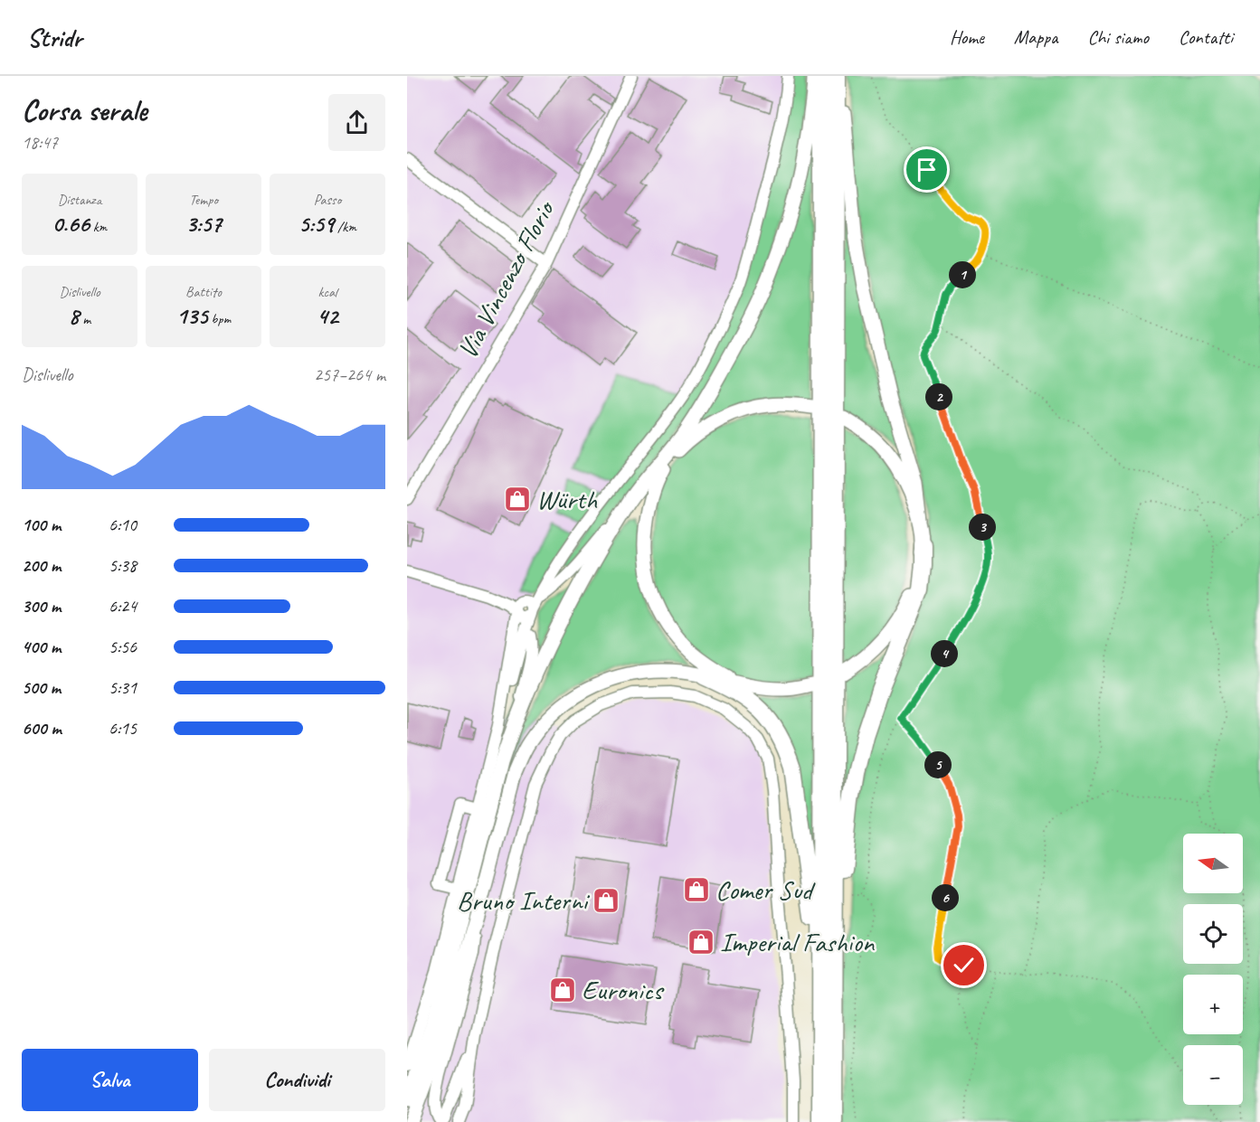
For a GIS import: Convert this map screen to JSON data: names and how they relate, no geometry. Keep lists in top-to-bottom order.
{
  "streets": {
    "street": ["Via Vincenzo Florio"]
  },
  "places": {
    "shop": [
      "Würth",
      "Comer Sud",
      "Bruno Interni",
      "Imperial Fashion",
      "Euronics"
    ]
  },
  "north": "left",
  "page": {
    "header": "Stridr",
    "nav": [
      "Home",
      "Mappa",
      "Chi siamo",
      "Contatti"
    ],
    "heading": ["Corsa serale", "18:47"],
    "stats": [
      ["Distanza", "0.66 km"],
      ["Tempo", "3:57"],
      ["Passo", "5:59 /km"],
      ["Dislivello", "8 m"],
      ["Battito", "135 bpm"],
      ["kcal", "42"]
    ],
    "pins": [
      "1",
      "2",
      "3",
      "4",
      "5",
      "6"
    ],
    "chart": ["Dislivello", "257–264 m"],
    "list": [
      {
        "name": "100 m",
        "note": "6:10"
      },
      {
        "name": "200 m",
        "note": "5:38"
      },
      {
        "name": "300 m",
        "note": "6:24"
      },
      {
        "name": "400 m",
        "note": "5:56"
      },
      {
        "name": "500 m",
        "note": "5:31"
      },
      {
        "name": "600 m",
        "note": "6:15"
      }
    ],
    "map_buttons": ["+", "−"],
    "buttons": ["Salva", "Condividi"]
  }
}
